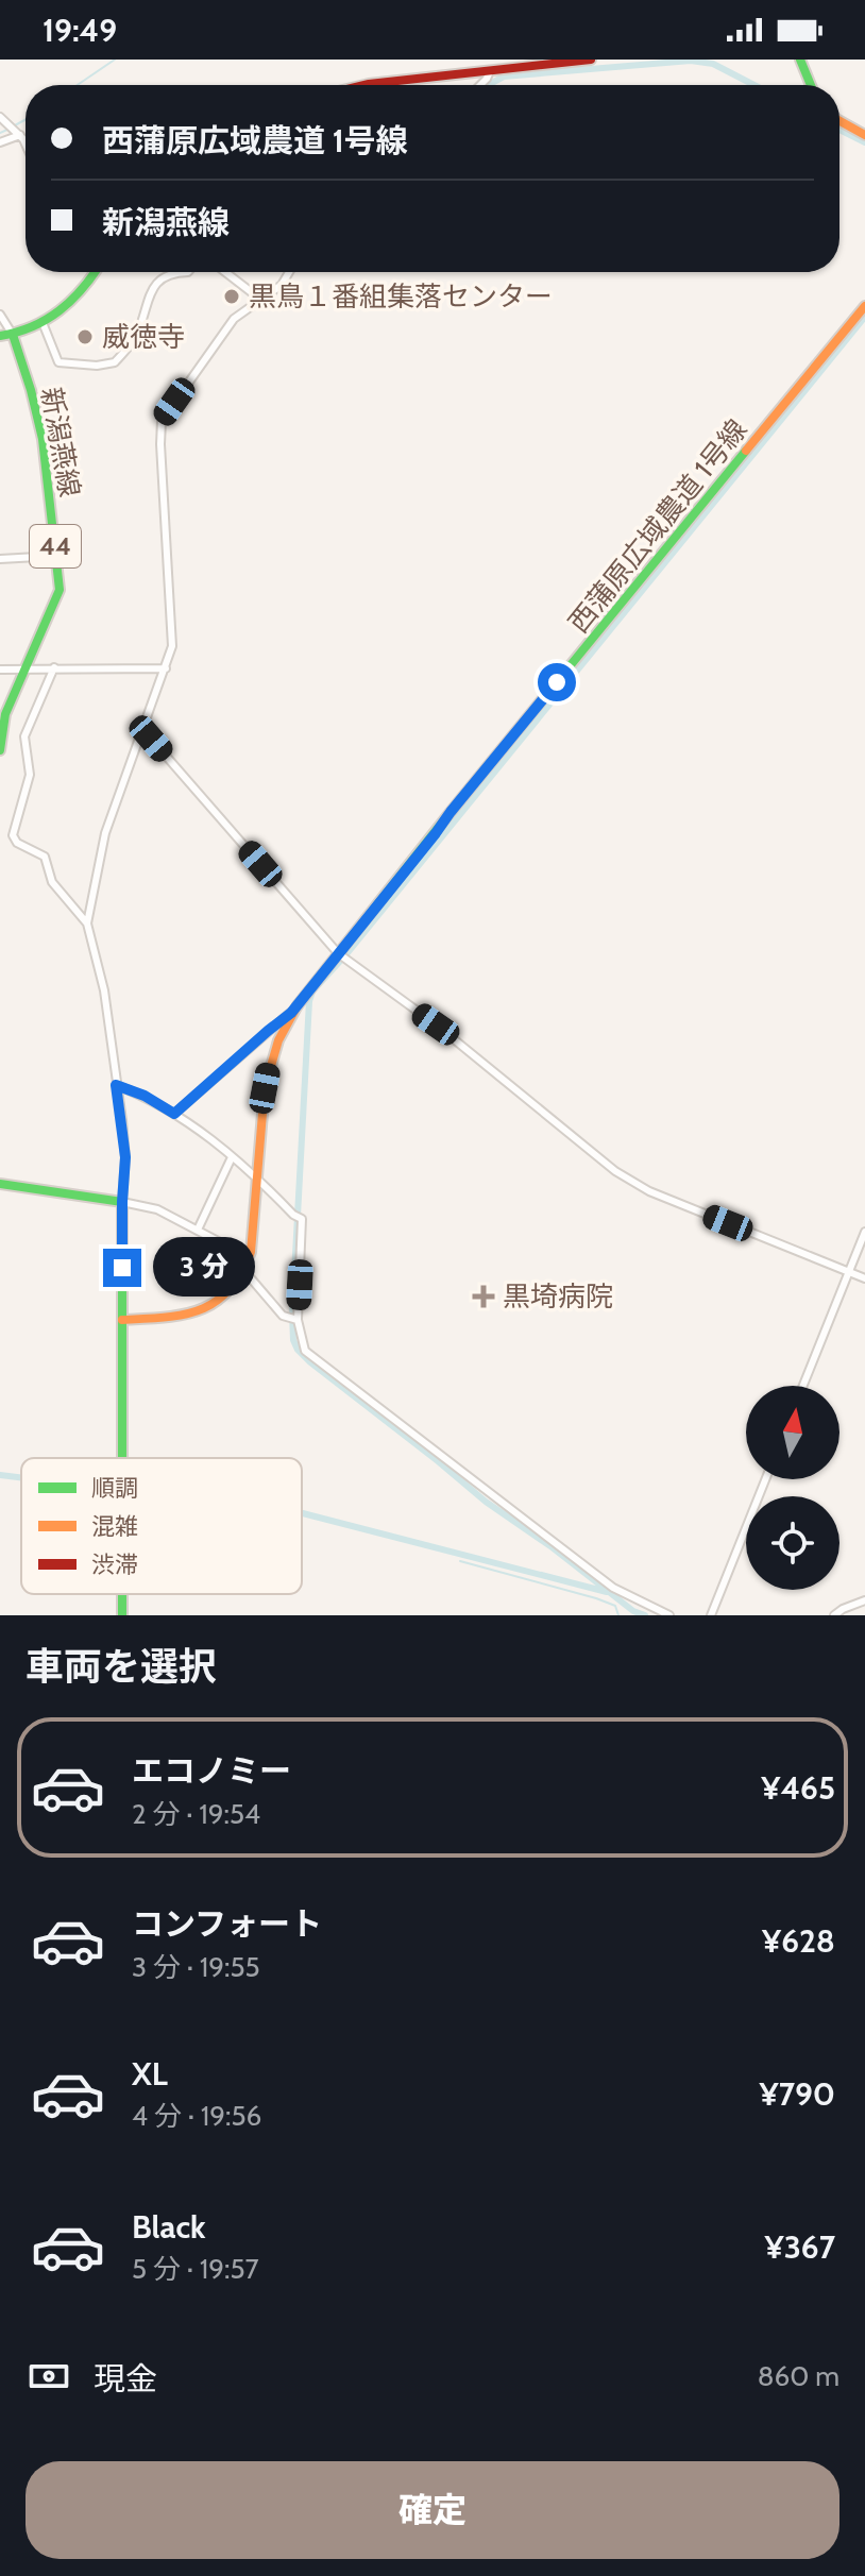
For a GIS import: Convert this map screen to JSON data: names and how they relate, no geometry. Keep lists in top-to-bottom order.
{
  "streets": {
    "main road": ["新潟燕線", "西蒲原広域農道 1号線", "44"]
  },
  "places": {
    "other": ["黒鳥１番組集落センター", "威徳寺"],
    "health": ["黒埼病院"]
  },
  "legend": ["順調", "混雑", "渋滞"],
  "north": "top",
  "page": {
    "status": "19:49",
    "banner": ["西蒲原広域農道 1号線", "新潟燕線"],
    "bubble": "3 分",
    "heading": "車両を選択",
    "list": [
      {
        "name": "エコノミー",
        "note": "2 分 · 19:54",
        "value": "¥465"
      },
      {
        "name": "コンフォート",
        "note": "3 分 · 19:55",
        "value": "¥628"
      },
      {
        "name": "XL",
        "note": "4 分 · 19:56",
        "value": "¥790"
      },
      {
        "name": "Black",
        "note": "5 分 · 19:57",
        "value": "¥367"
      }
    ],
    "pay": ["現金", "860 m"],
    "buttons": "確定"
  }
}
